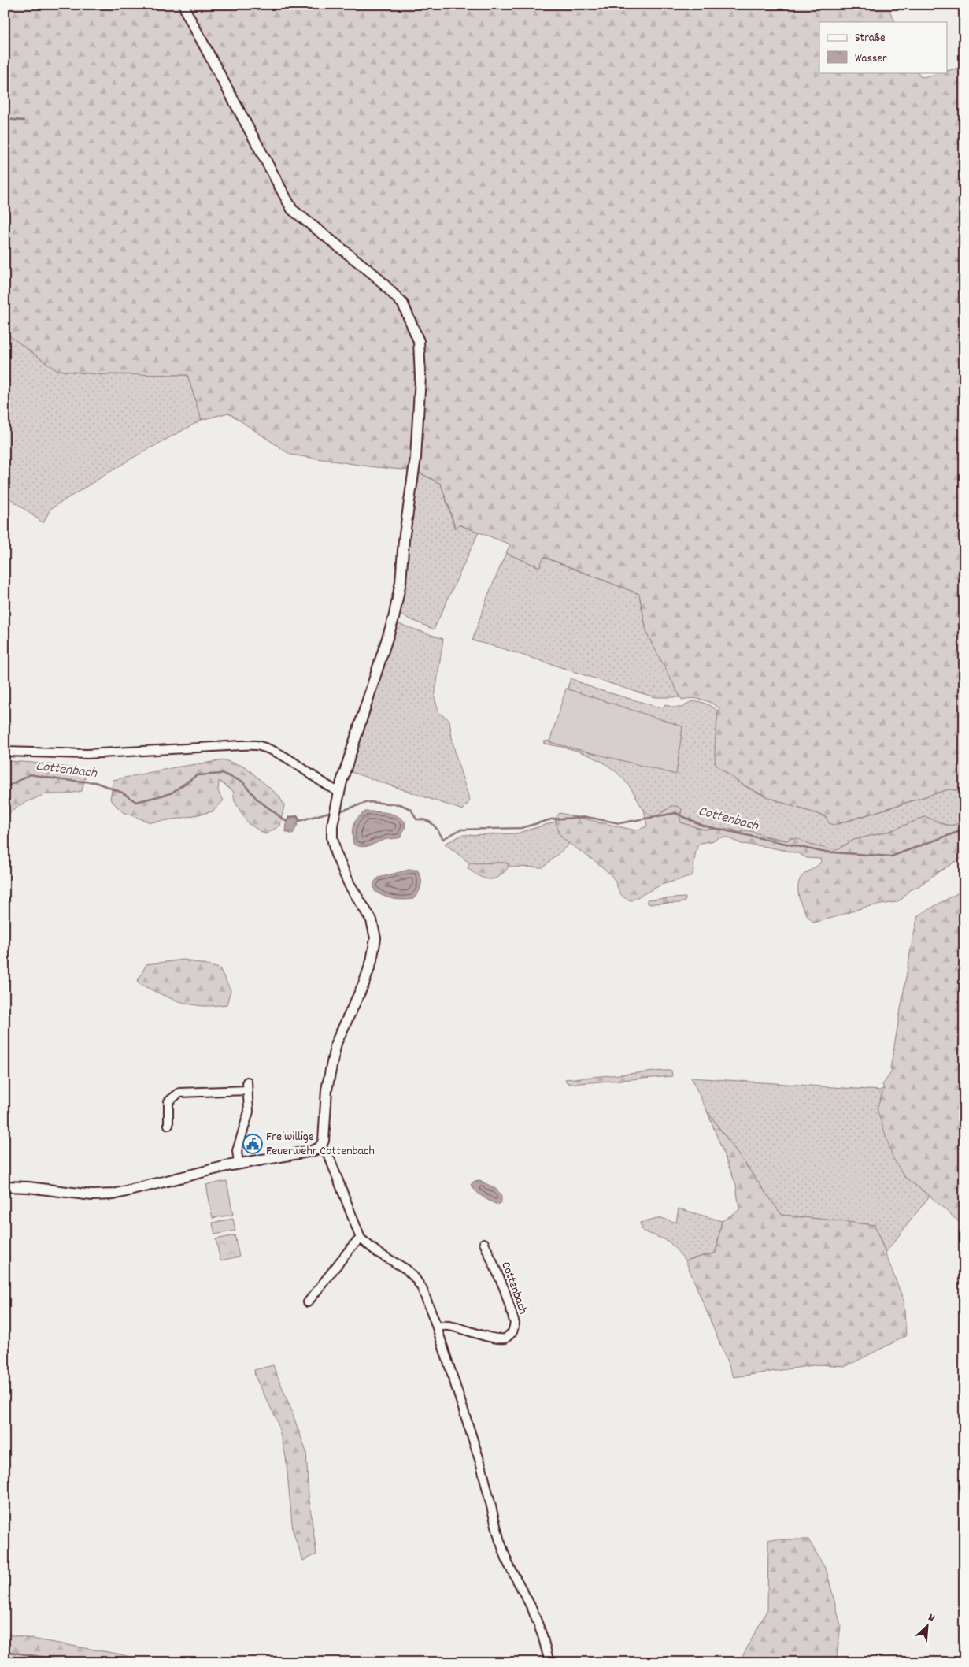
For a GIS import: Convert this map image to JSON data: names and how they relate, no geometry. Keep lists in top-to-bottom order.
{
  "streets": {
    "street": ["Cottenbach"]
  },
  "water": ["Cottenbach"],
  "places": {
    "public building": ["Freiwillige Feuerwehr Cottenbach"]
  },
  "legend": ["Straße", "Wasser"],
  "north": "top right"
}
